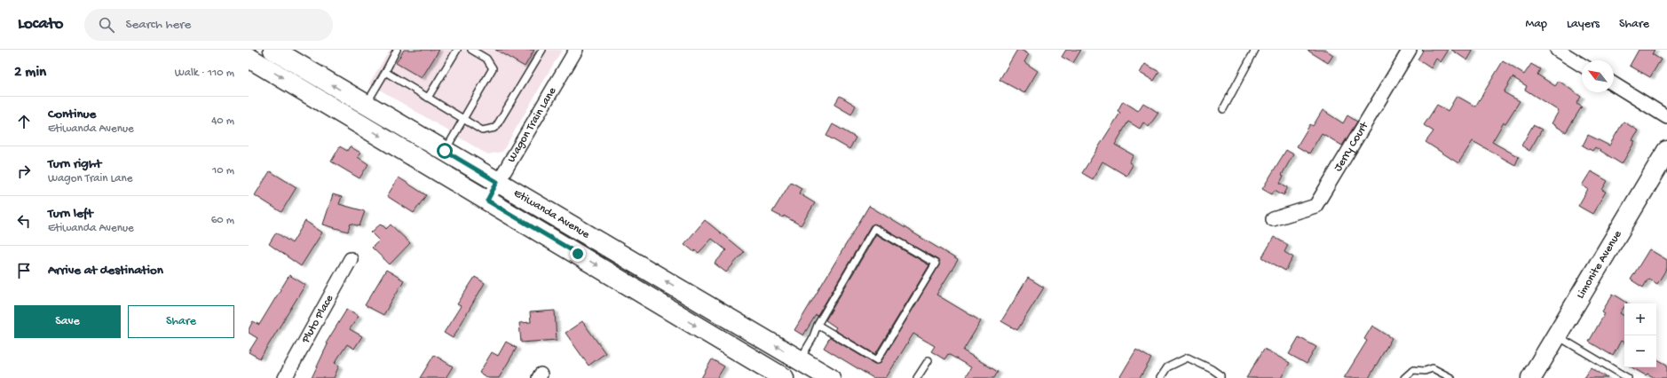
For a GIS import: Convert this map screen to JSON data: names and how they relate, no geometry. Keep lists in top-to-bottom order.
{
  "streets": {
    "main road": ["Etiwanda Avenue", "Limonite Avenue"],
    "street": ["Wagon Train Lane", "Jerry Court", "Pluto Place"]
  },
  "crossings": [
    ["Wagon Train Lane", "Etiwanda Avenue"]
  ],
  "north": "top left",
  "page": {
    "header": "Locato",
    "search": "Search here",
    "nav": ["Map", "Layers", "Share"],
    "heading": ["2 min", "Walk · 110 m"],
    "list": [
      ["Continue", "Etiwanda Avenue", "40 m"],
      ["Turn right", "Wagon Train Lane", "10 m"],
      ["Turn left", "Etiwanda Avenue", "60 m"],
      "Arrive at destination"
    ],
    "buttons": ["Save", "Share"],
    "map_buttons": ["+", "−"]
  }
}
